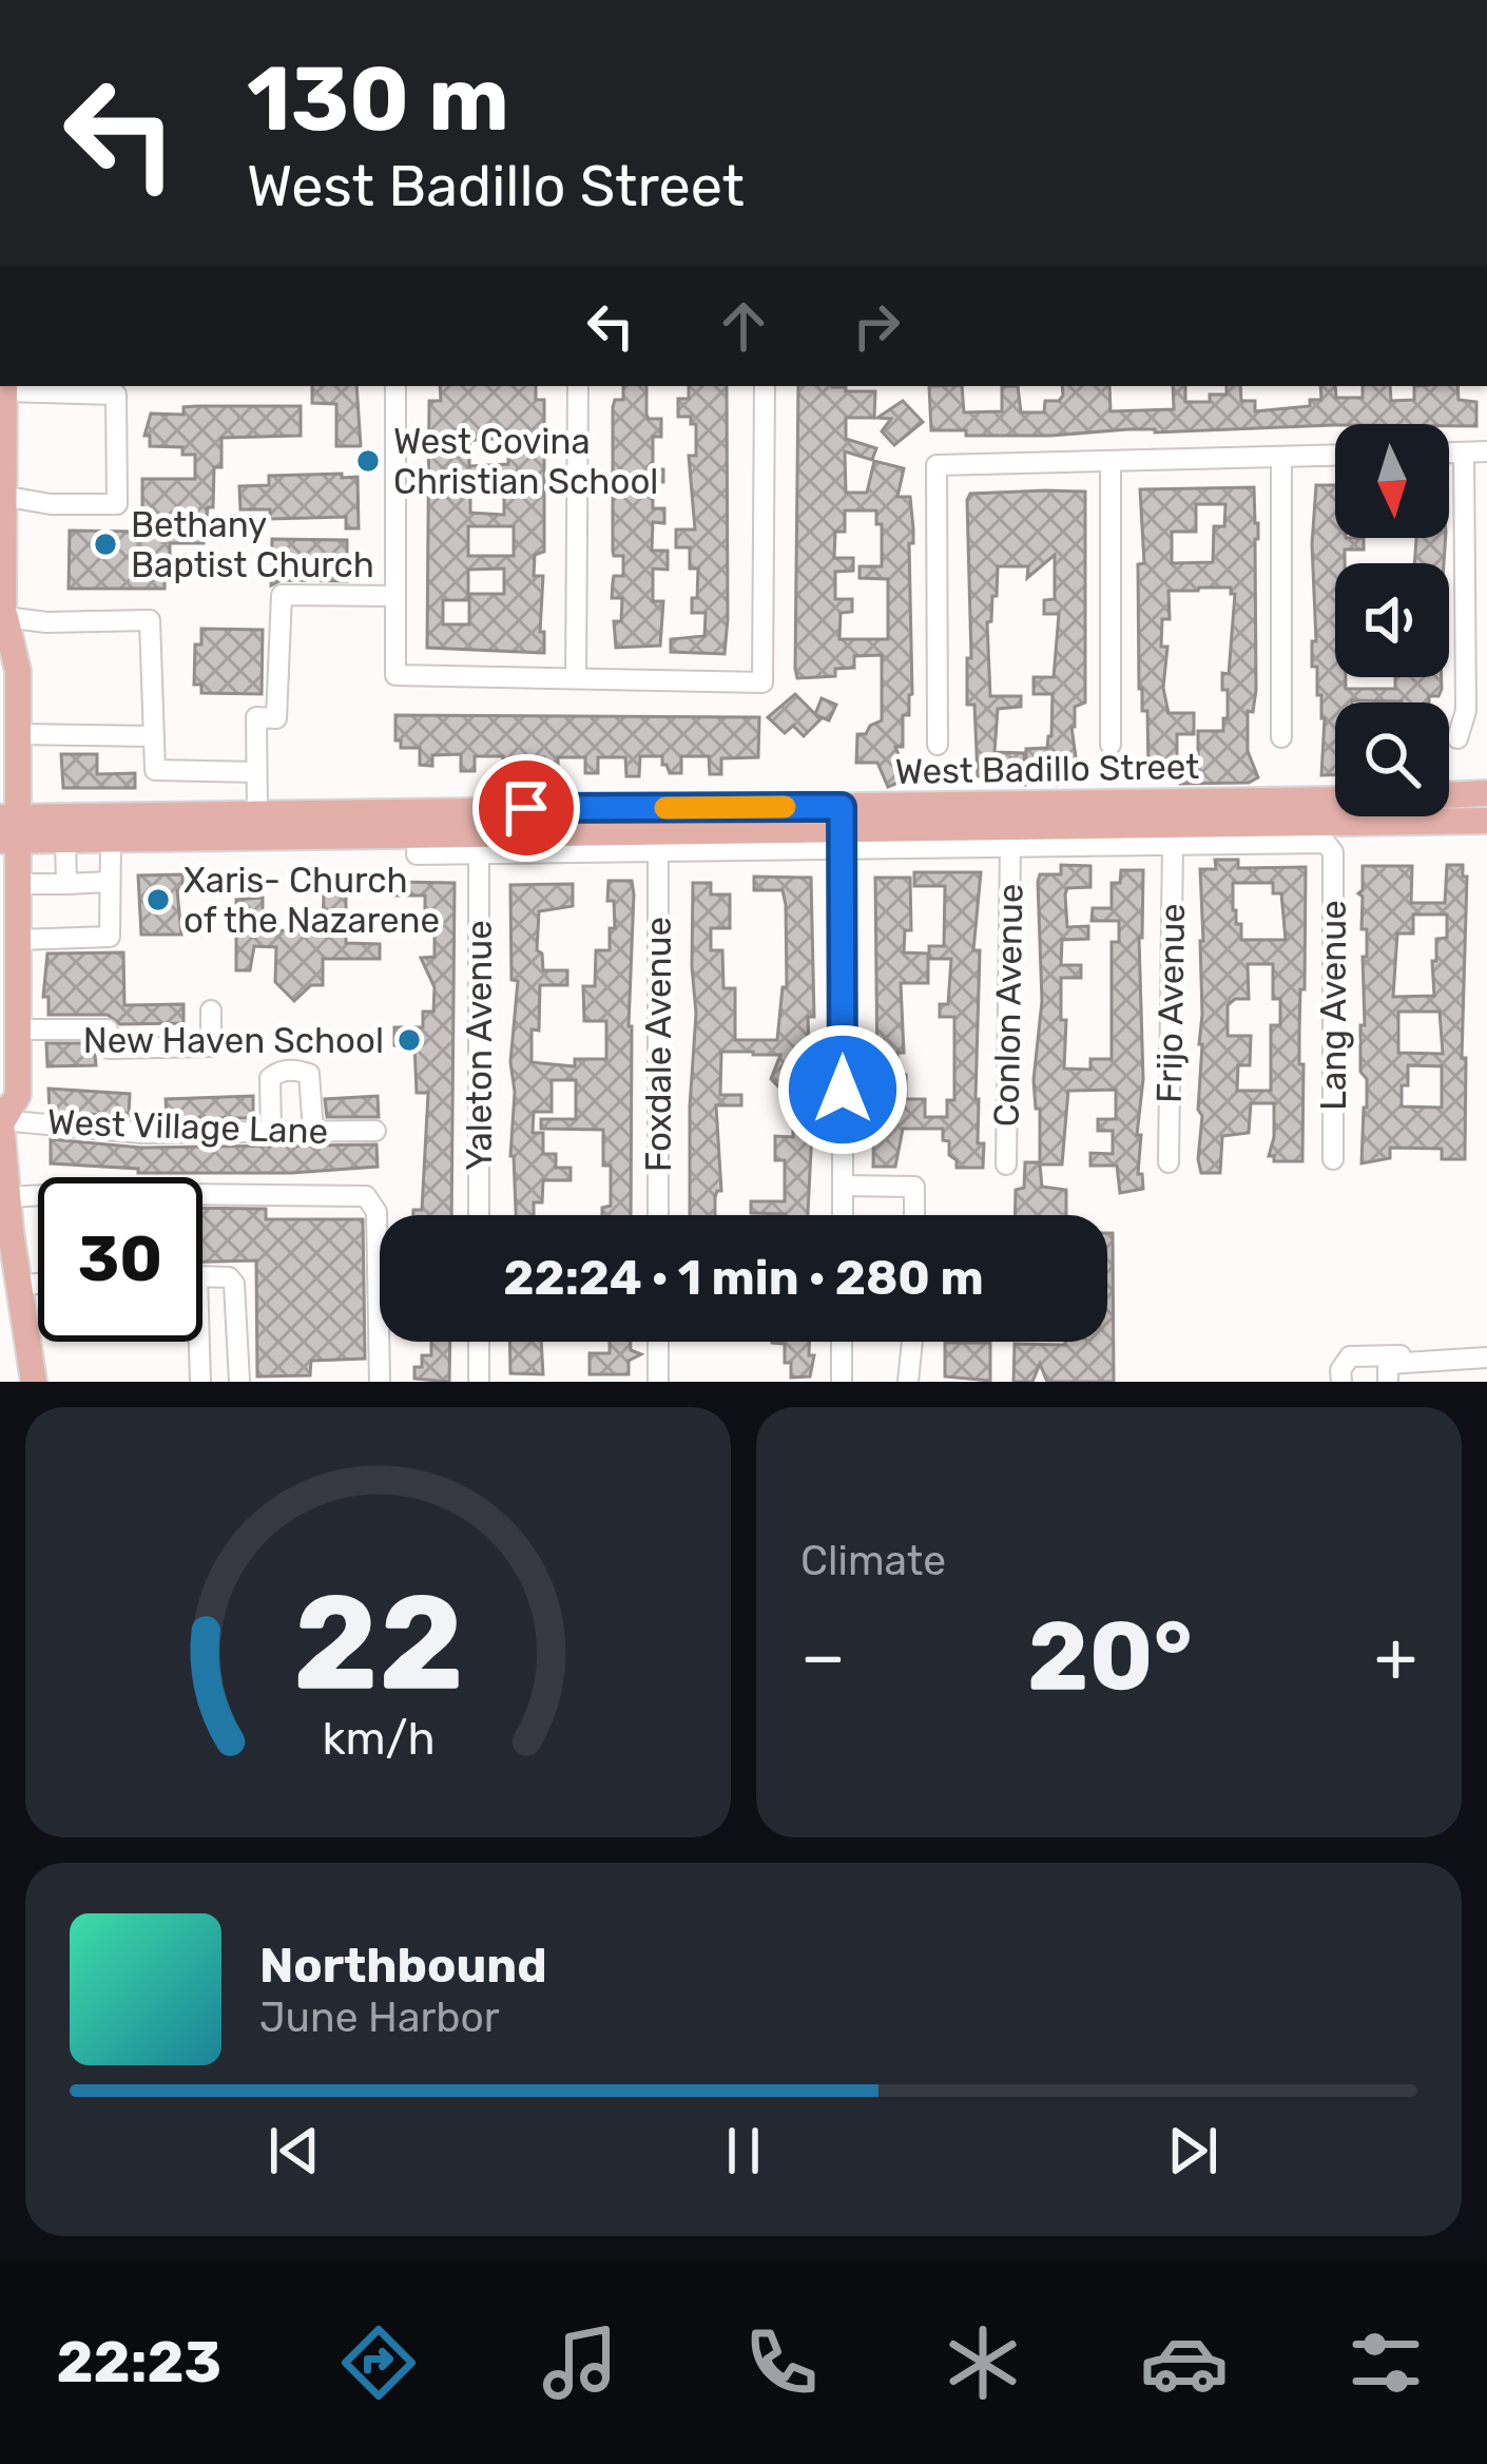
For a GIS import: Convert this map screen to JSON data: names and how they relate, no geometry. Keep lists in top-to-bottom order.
{
  "streets": {
    "main road": ["West Badillo Street"],
    "street": [
      "Frijo Avenue",
      "Conlon Avenue",
      "Lang Avenue",
      "Foxdale Avenue",
      "Yaleton Avenue",
      "West Village Lane"
    ]
  },
  "crossings": [
    ["Frijo Avenue", "Lang Avenue"]
  ],
  "places": [
    "West Covina Christian School",
    "Bethany Baptist Church",
    "Xaris- Church of the Nazarene",
    "New Haven School"
  ],
  "north": "bottom",
  "page": {
    "turn": ["130 m", "West Badillo Street"],
    "limit": "30",
    "trip": "22:24 · 1 min · 280 m",
    "tile": "Climate",
    "heat": ["−", "20°", "+"],
    "song": ["Northbound", "June Harbor"],
    "tabs": "22:23",
    "gauge": ["22", "km/h"]
  }
}
